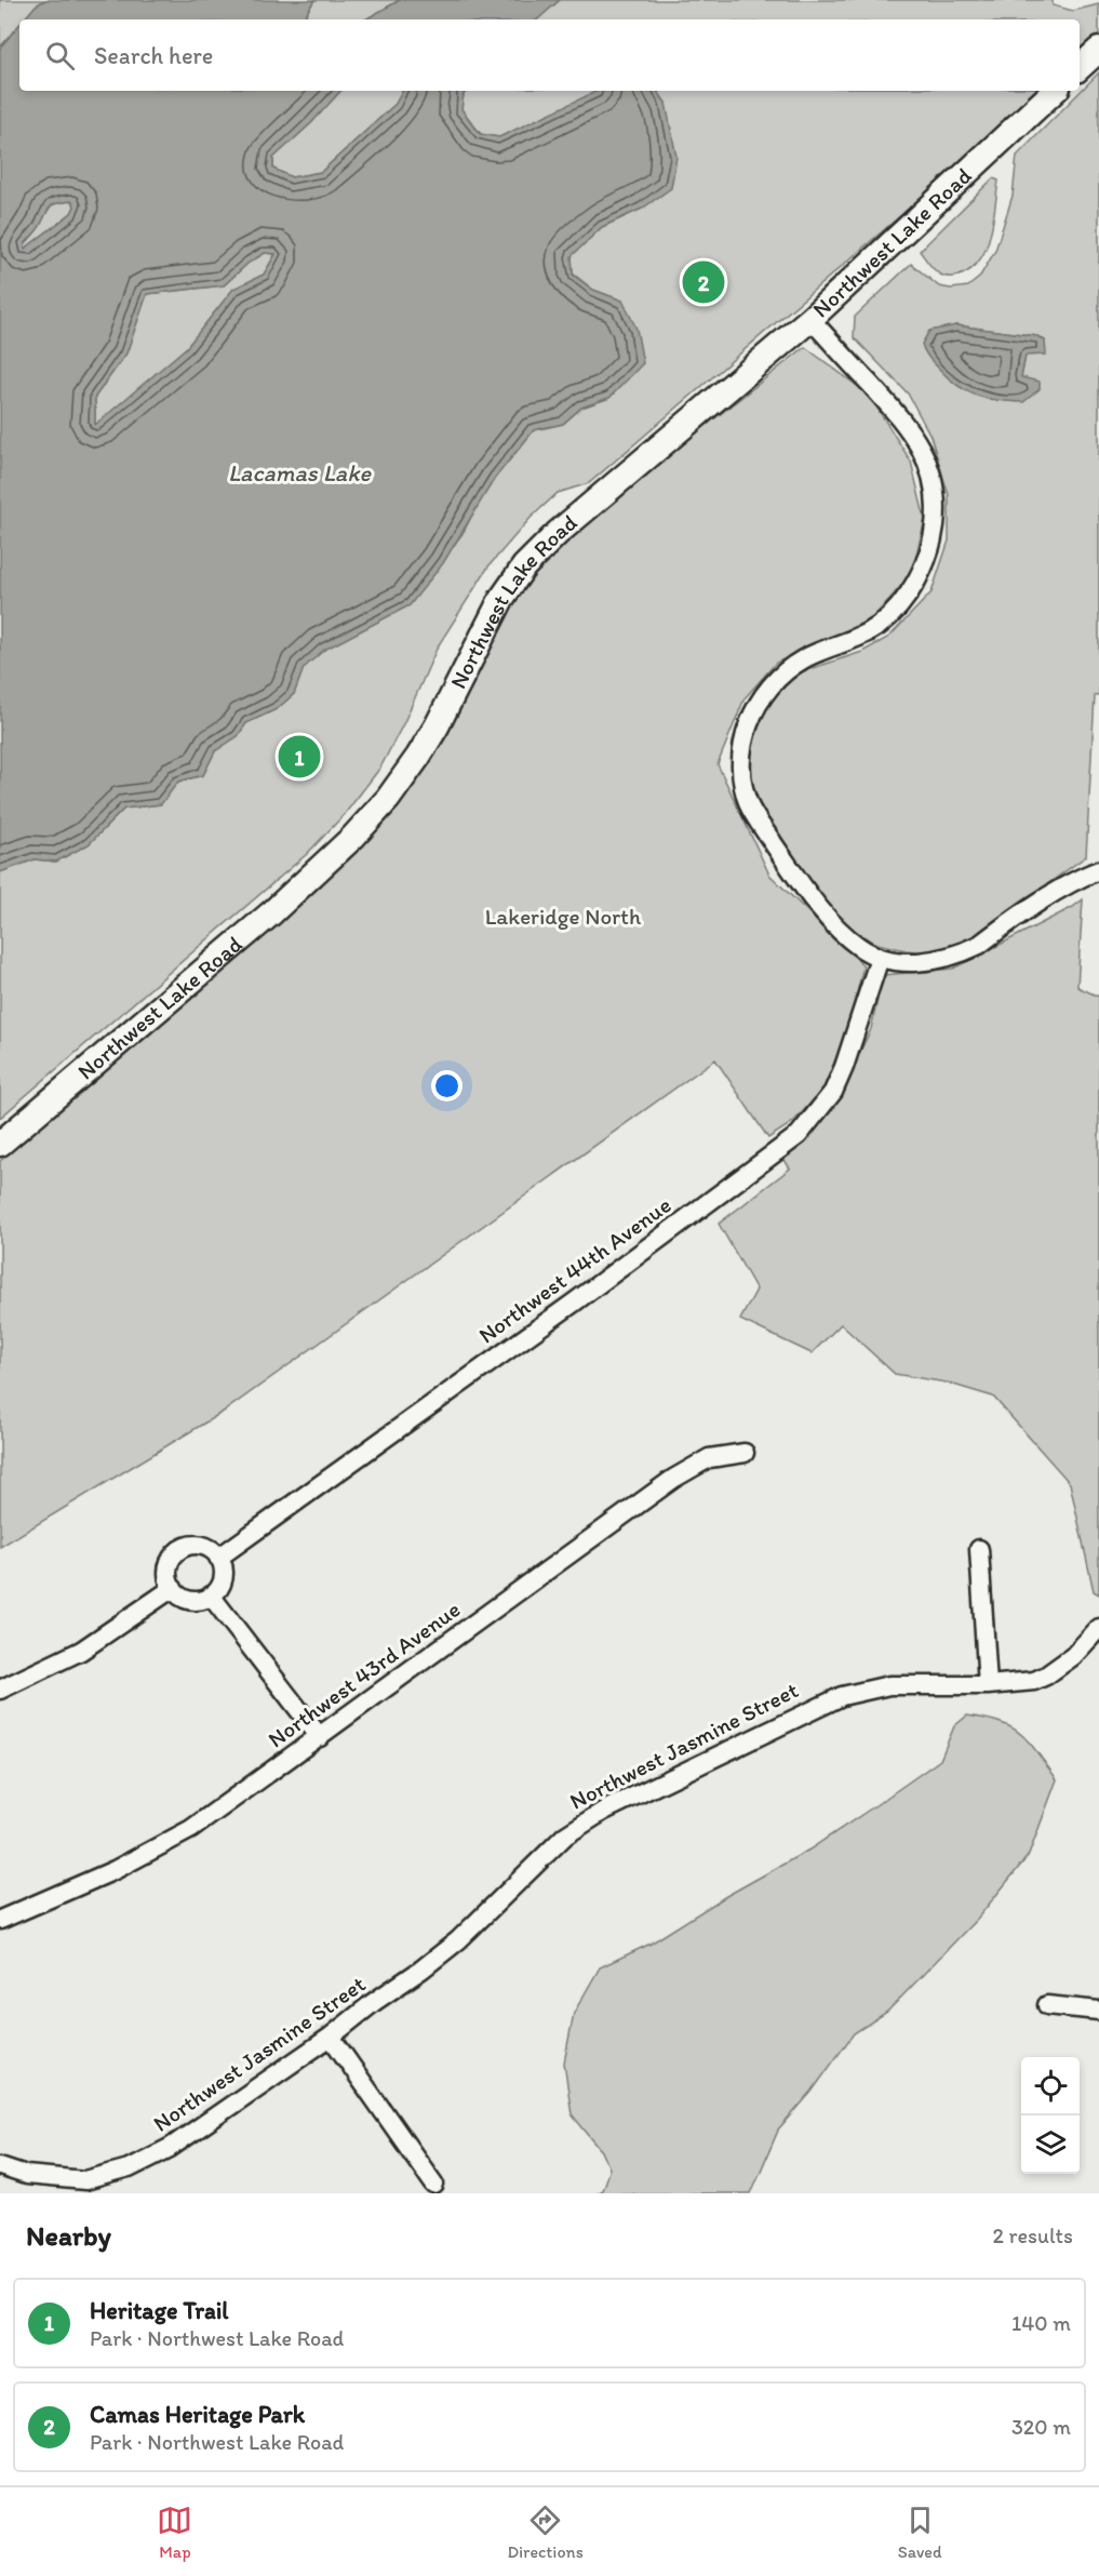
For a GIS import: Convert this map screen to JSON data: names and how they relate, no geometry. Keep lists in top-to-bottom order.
{
  "streets": {
    "main road": ["Northwest Lake Road"],
    "street": ["Northwest 44th Avenue", "Northwest 43rd Avenue", "Northwest Jasmine Street"]
  },
  "water": ["Lacamas Lake"],
  "parks": ["Lakeridge North"],
  "page": {
    "search": "Search here",
    "pins": ["2", "1"],
    "heading": ["Nearby", "2 results"],
    "list": [
      {
        "mark": "1",
        "name": "Heritage Trail",
        "note": "Park · Northwest Lake Road",
        "value": "140 m"
      },
      {
        "mark": "2",
        "name": "Camas Heritage Park",
        "note": "Park · Northwest Lake Road",
        "value": "320 m"
      }
    ],
    "nav": ["Map", "Directions", "Saved"]
  }
}
